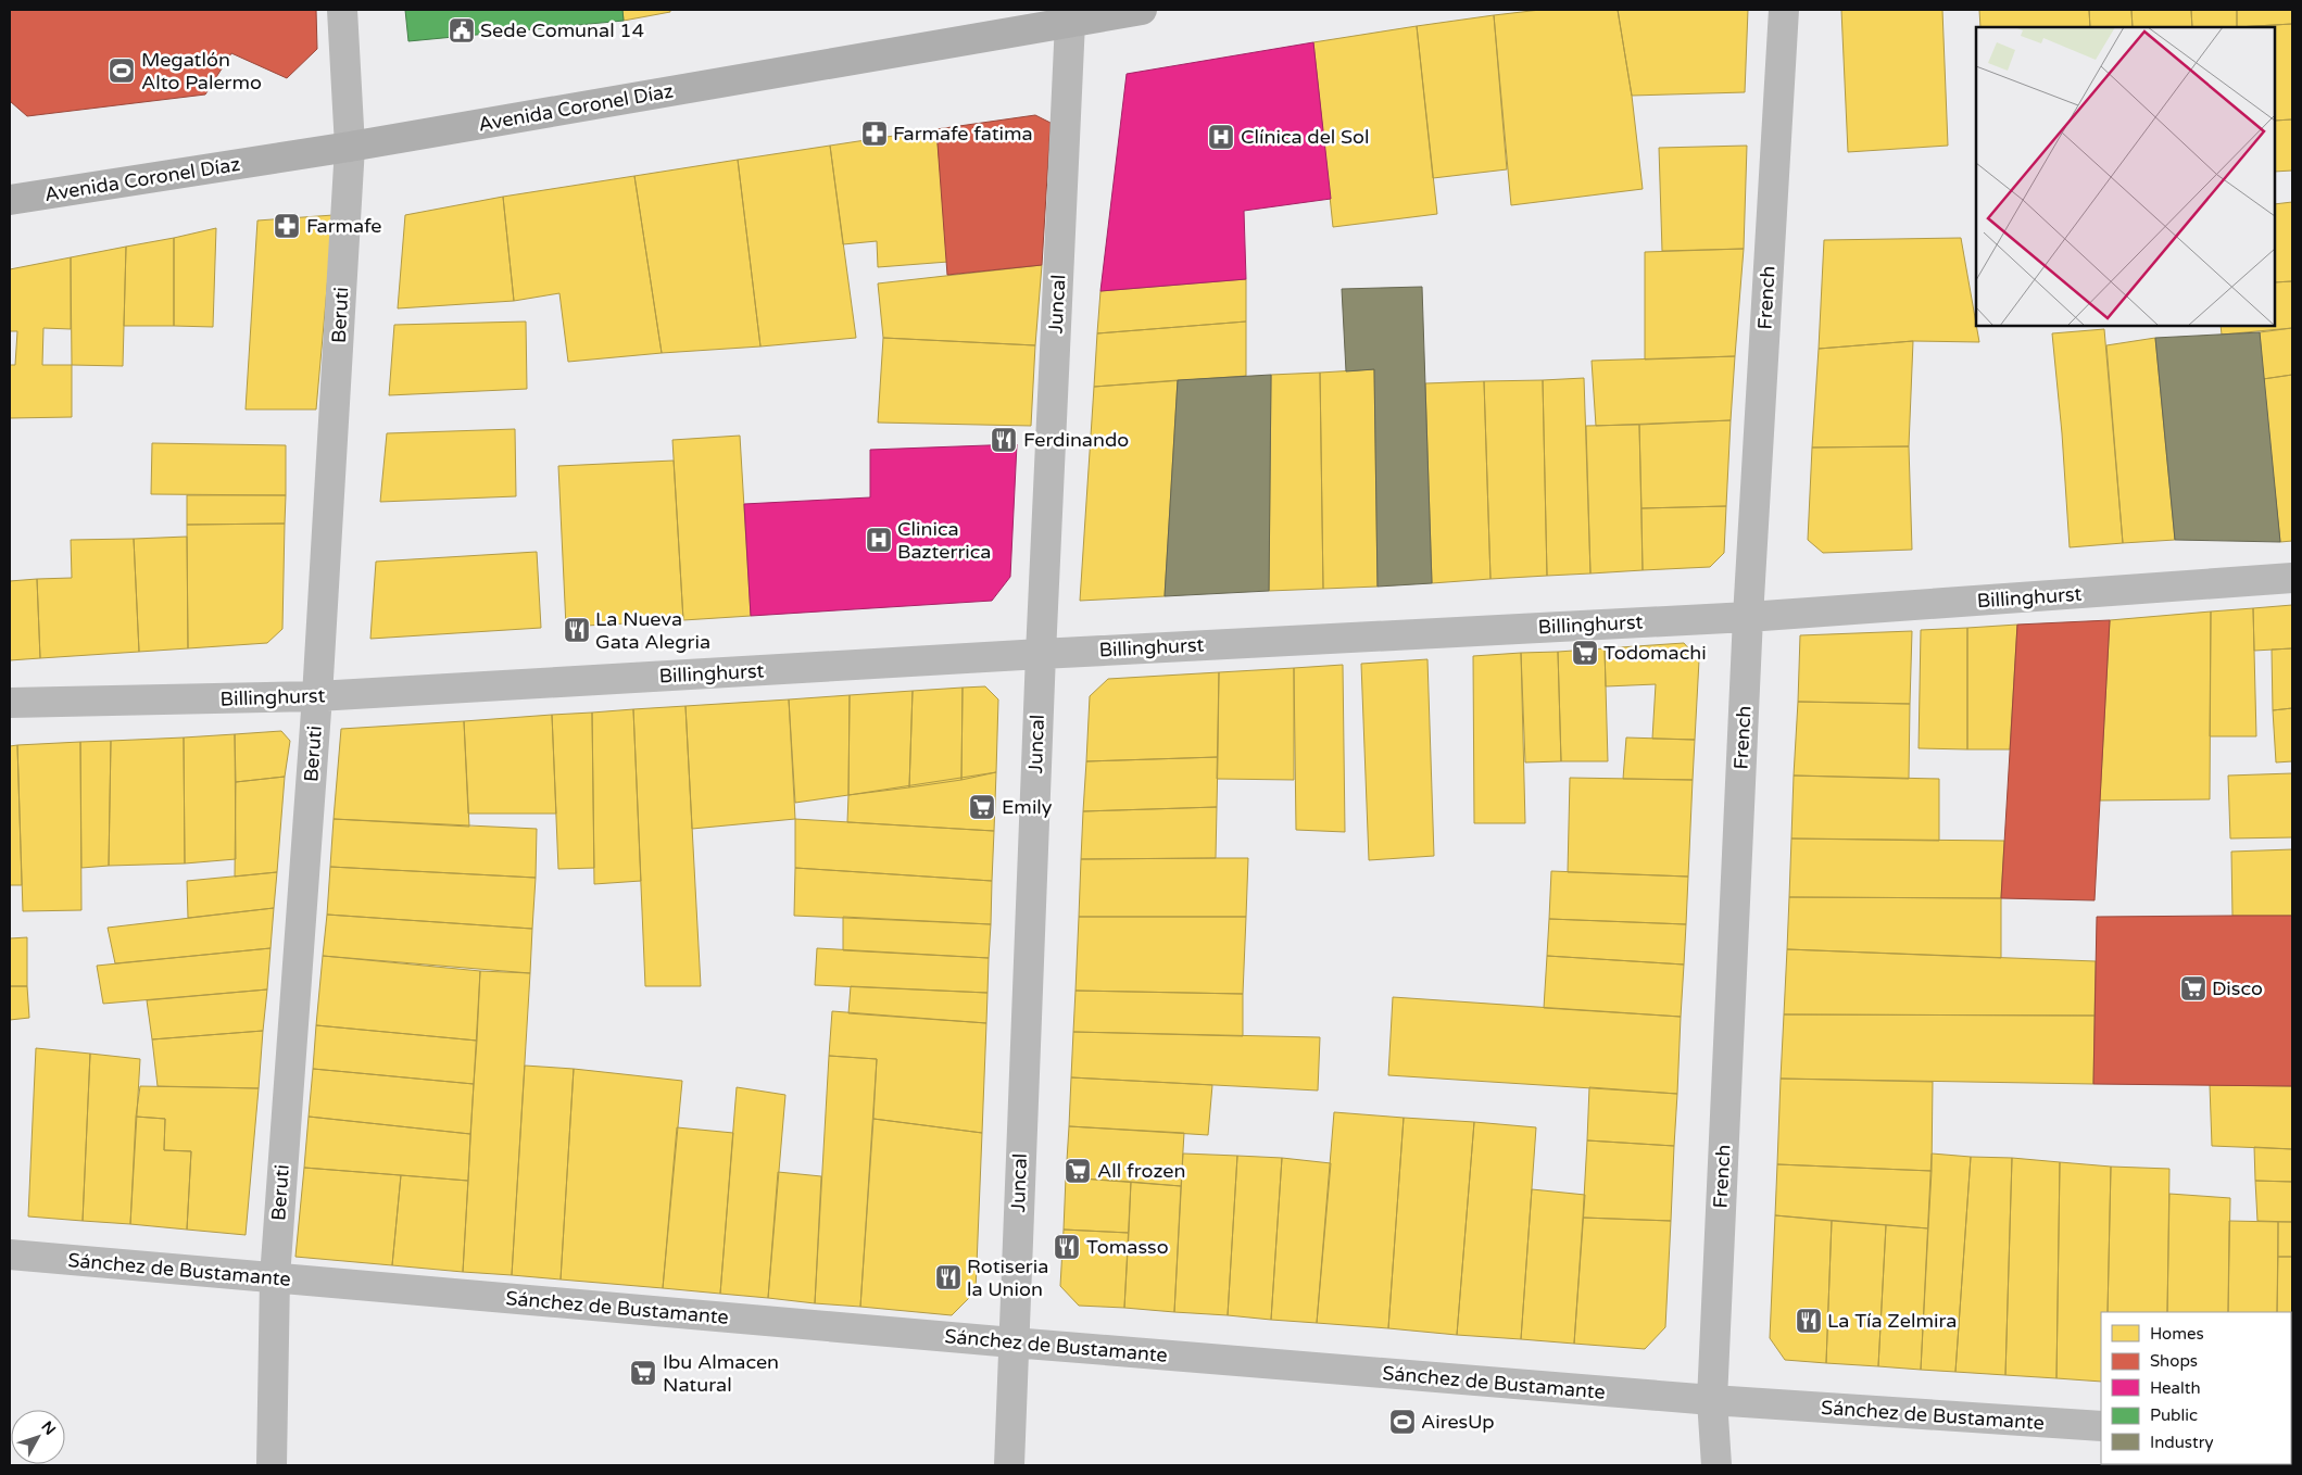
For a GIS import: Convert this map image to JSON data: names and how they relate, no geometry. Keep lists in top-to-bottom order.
{
  "streets": {
    "main road": ["Avenida Coronel Díaz"],
    "street": [
      "French",
      "Juncal",
      "Beruti",
      "Billinghurst",
      "Sánchez de Bustamante"
    ]
  },
  "crossings": [
    ["Avenida Coronel Díaz", "Juncal"],
    ["Avenida Coronel Díaz", "Beruti"],
    ["French", "Billinghurst"],
    ["French", "Sánchez de Bustamante"],
    ["Juncal", "Billinghurst"],
    ["Juncal", "Sánchez de Bustamante"],
    ["Beruti", "Billinghurst"],
    ["Beruti", "Sánchez de Bustamante"]
  ],
  "places": {
    "public building": ["Sede Comunal 14"],
    "sports": ["Megatlón Alto Palermo", "AiresUp"],
    "pharmacy": ["Farmafe fatima", "Farmafe"],
    "hospital": ["Clínica del Sol", "Clinica Bazterrica"],
    "restaurant": [
      "Ferdinando",
      "La Nueva Gata Alegria",
      "Tomasso",
      "Rotiseria la Union",
      "La Tía Zelmira"
    ],
    "supermarket": [
      "Todomachi",
      "Emily",
      "Disco",
      "All frozen",
      "Ibu Almacen Natural"
    ]
  },
  "legend": [
    "Homes",
    "Shops",
    "Health",
    "Public",
    "Industry"
  ],
  "north": "top right"
}
